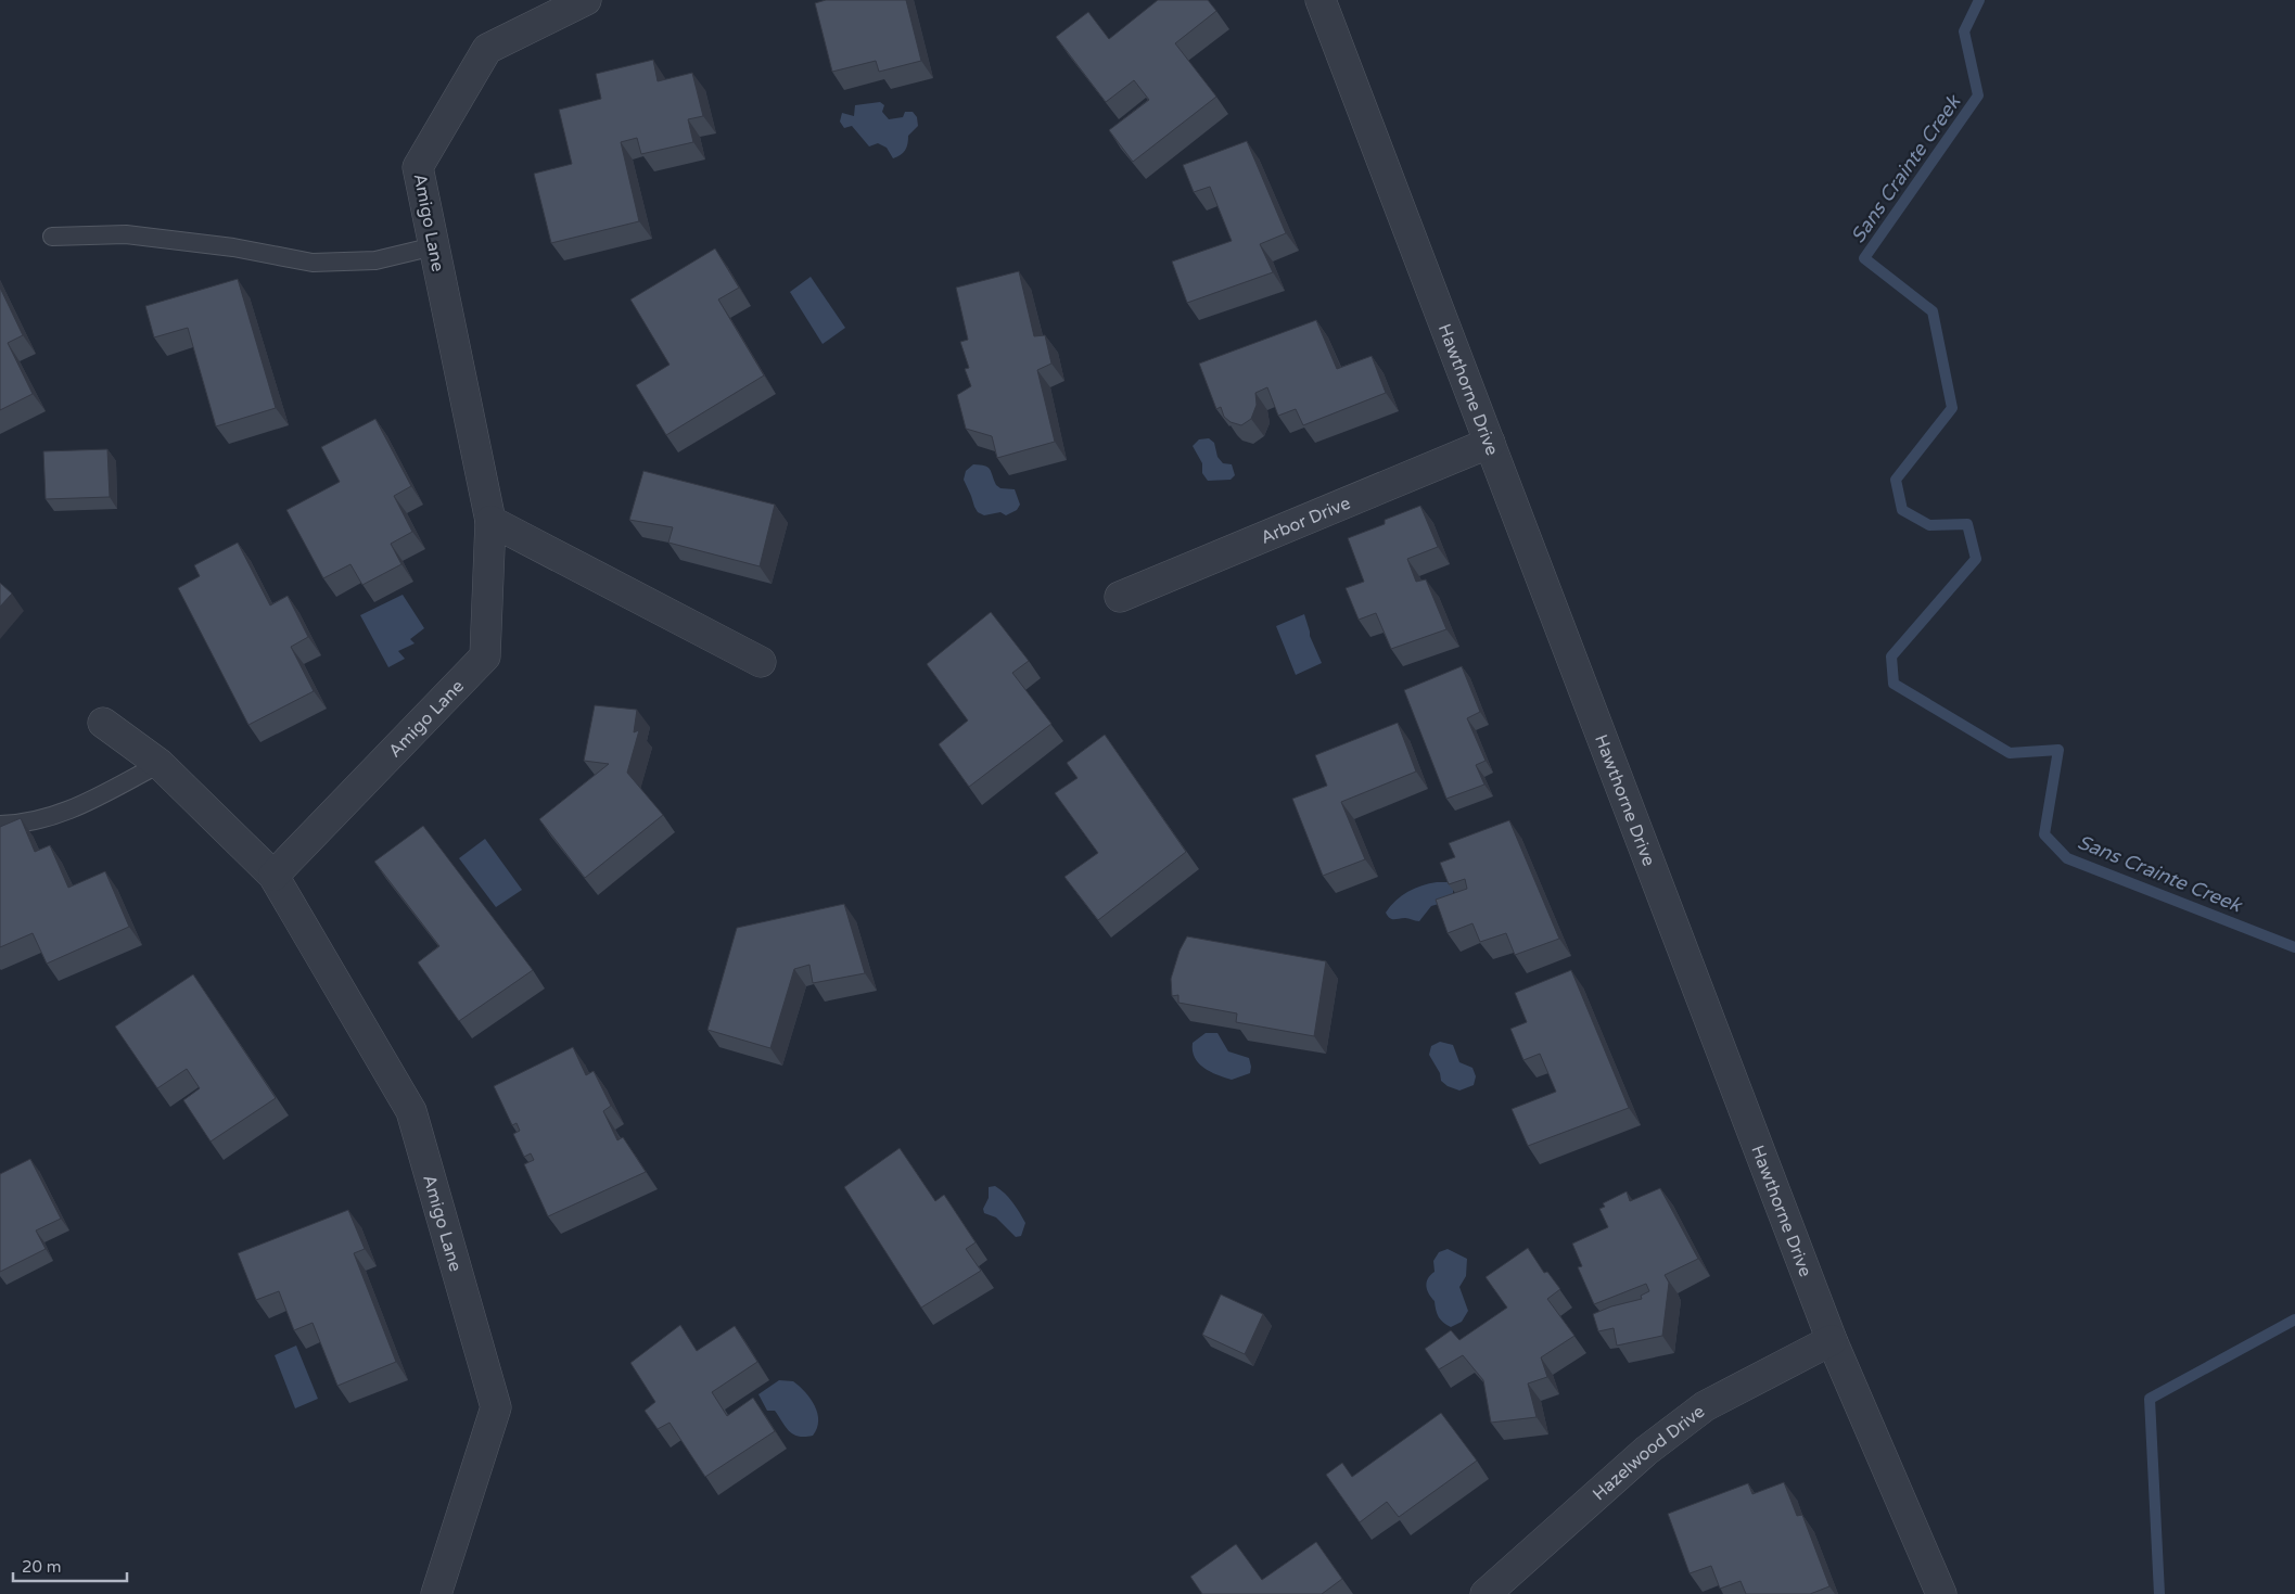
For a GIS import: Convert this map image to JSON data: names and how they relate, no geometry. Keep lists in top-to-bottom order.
{
  "streets": {
    "street": [
      "Amigo Lane",
      "Hawthorne Drive",
      "Arbor Drive",
      "Hazelwood Drive"
    ]
  },
  "crossings": [
    ["Hawthorne Drive", "Arbor Drive"],
    ["Hawthorne Drive", "Hazelwood Drive"]
  ],
  "water": ["Sans Crainte Creek"],
  "scale_bar": "20 m"
}
